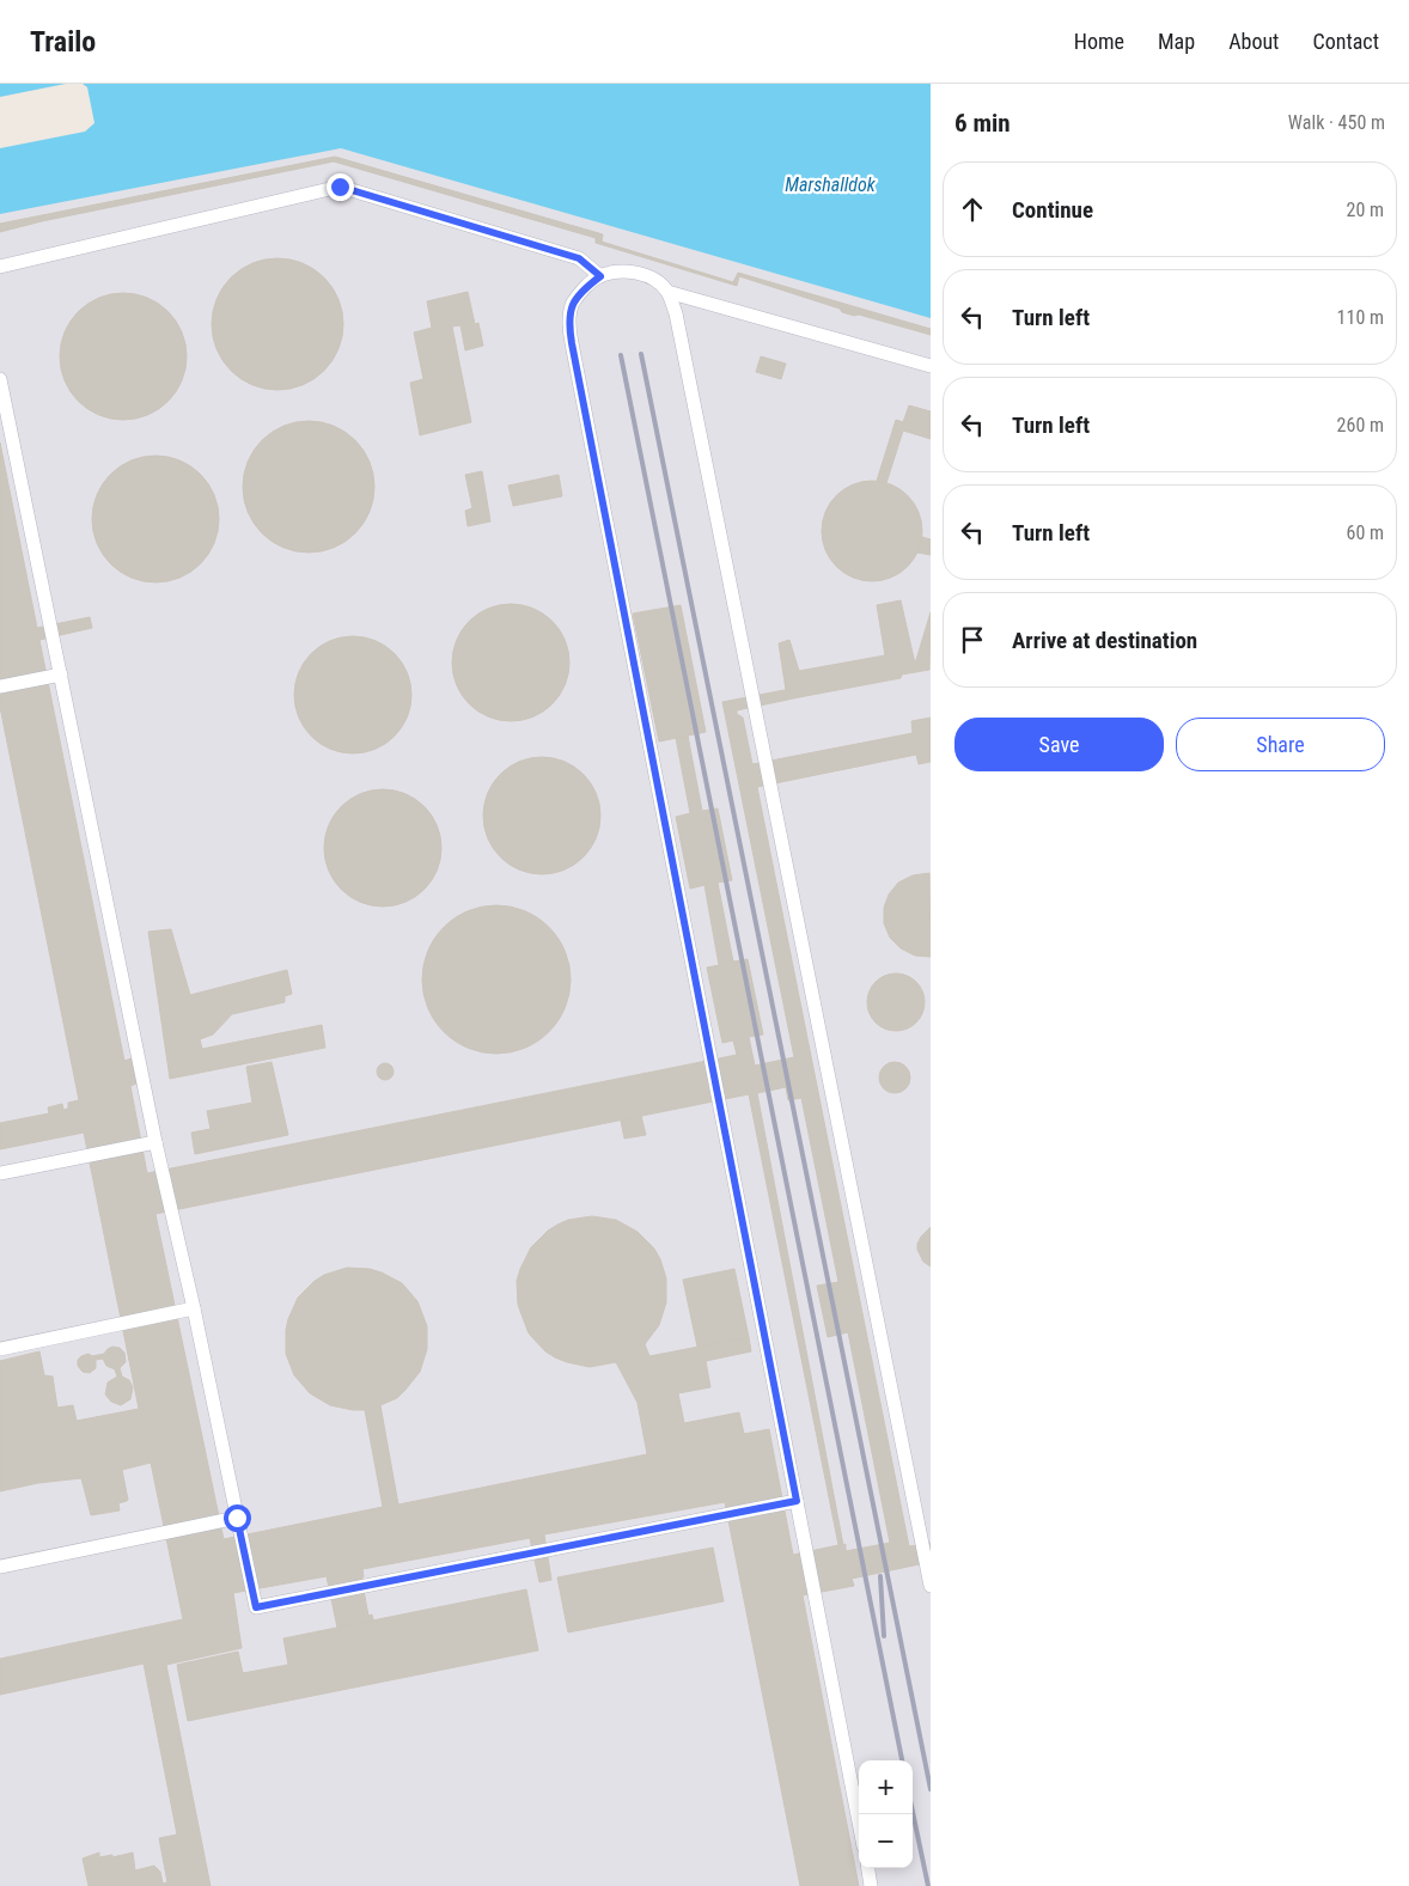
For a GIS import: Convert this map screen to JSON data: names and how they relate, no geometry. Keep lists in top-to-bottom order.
{
  "water": ["Marshalldok"],
  "page": {
    "header": "Trailo",
    "nav": [
      "Home",
      "Map",
      "About",
      "Contact"
    ],
    "heading": ["6 min", "Walk · 450 m"],
    "list": [
      ["Continue", "20 m"],
      ["Turn left", "110 m"],
      ["Turn left", "260 m"],
      ["Turn left", "60 m"],
      "Arrive at destination"
    ],
    "buttons": ["Save", "Share"],
    "map_buttons": ["+", "−"]
  }
}
